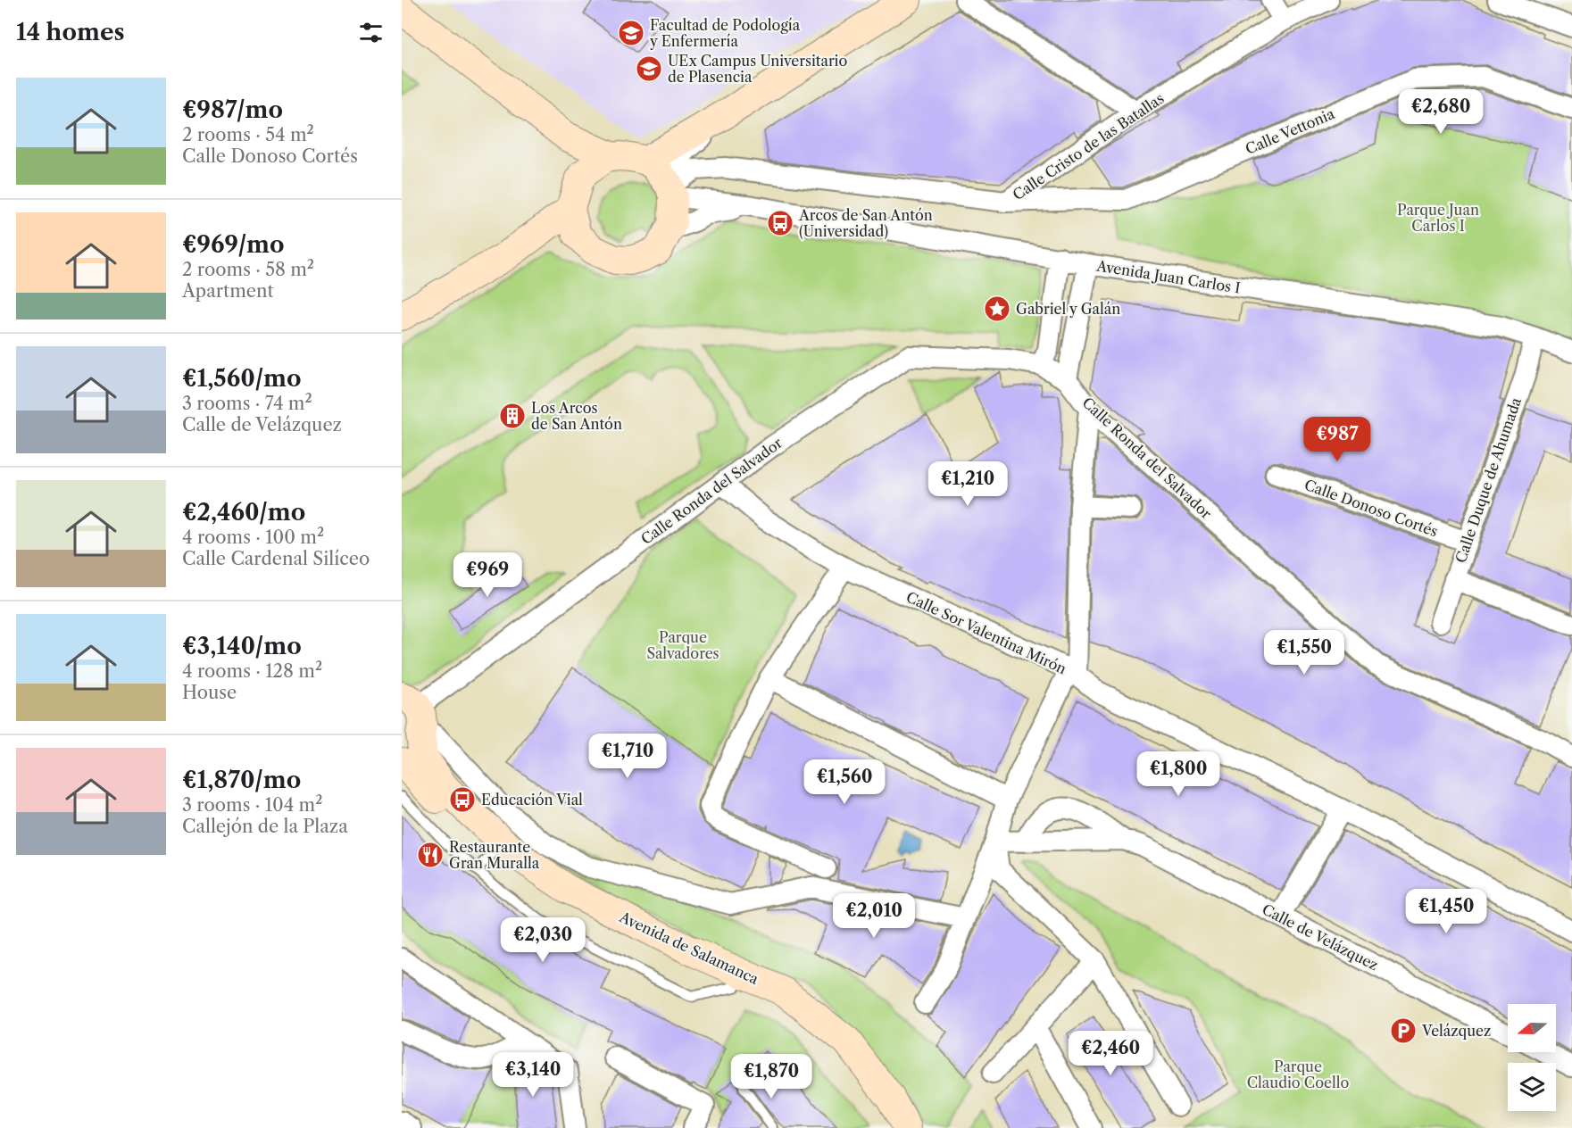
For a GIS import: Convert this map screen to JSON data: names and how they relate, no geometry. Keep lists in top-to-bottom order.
{
  "streets": {
    "main road": ["Avenida de Salamanca"],
    "street": [
      "Calle Vettonia",
      "Calle Cristo de las Batallas",
      "Avenida Juan Carlos I",
      "Calle Ronda del Salvador",
      "Calle Duque de Ahumada",
      "Calle Donoso Cortés",
      "Calle Sor Valentina Mirón",
      "Calle de Velázquez"
    ]
  },
  "crossings": [
    ["Calle Vettonia", "Calle Cristo de las Batallas"],
    ["Calle Cristo de las Batallas", "Avenida Juan Carlos I"],
    ["Avenida Juan Carlos I", "Calle Duque de Ahumada"],
    ["Calle Ronda del Salvador", "Calle Sor Valentina Mirón"],
    ["Calle Ronda del Salvador", "Avenida de Salamanca"],
    ["Calle Duque de Ahumada", "Calle Donoso Cortés"]
  ],
  "parks": ["Parque Juan Carlos I", "Parque Salvadores", "Parque Claudio Coello"],
  "places": {
    "school or university": ["Facultad de Podología y Enfermería", "UEx Campus Universitario de Plasencia"],
    "bus stop": ["Arcos de San Antón (Universidad)", "Educación Vial"],
    "place": ["Gabriel y Galán"],
    "building": ["Los Arcos de San Antón"],
    "restaurant": ["Restaurante Gran Muralla"],
    "parking": ["Velázquez"]
  },
  "north": "left",
  "page": {
    "heading": "14 homes",
    "list": [
      {
        "name": "€987/mo",
        "note": "2 rooms · 54 m² · Calle Donoso Cortés"
      },
      {
        "name": "€969/mo",
        "note": "2 rooms · 58 m² · Apartment"
      },
      {
        "name": "€1,560/mo",
        "note": "3 rooms · 74 m² · Calle de Velázquez"
      },
      {
        "name": "€2,460/mo",
        "note": "4 rooms · 100 m² · Calle Cardenal Silíceo"
      },
      {
        "name": "€3,140/mo",
        "note": "4 rooms · 128 m² · House"
      },
      {
        "name": "€1,870/mo",
        "note": "3 rooms · 104 m² · Callejón de la Plaza"
      }
    ],
    "price": [
      "€2,680",
      "€987",
      "€1,210",
      "€969",
      "€1,550",
      "€1,710",
      "€1,800",
      "€1,560",
      "€1,450",
      "€2,010",
      "€2,030",
      "€2,460",
      "€3,140",
      "€1,870"
    ]
  }
}
